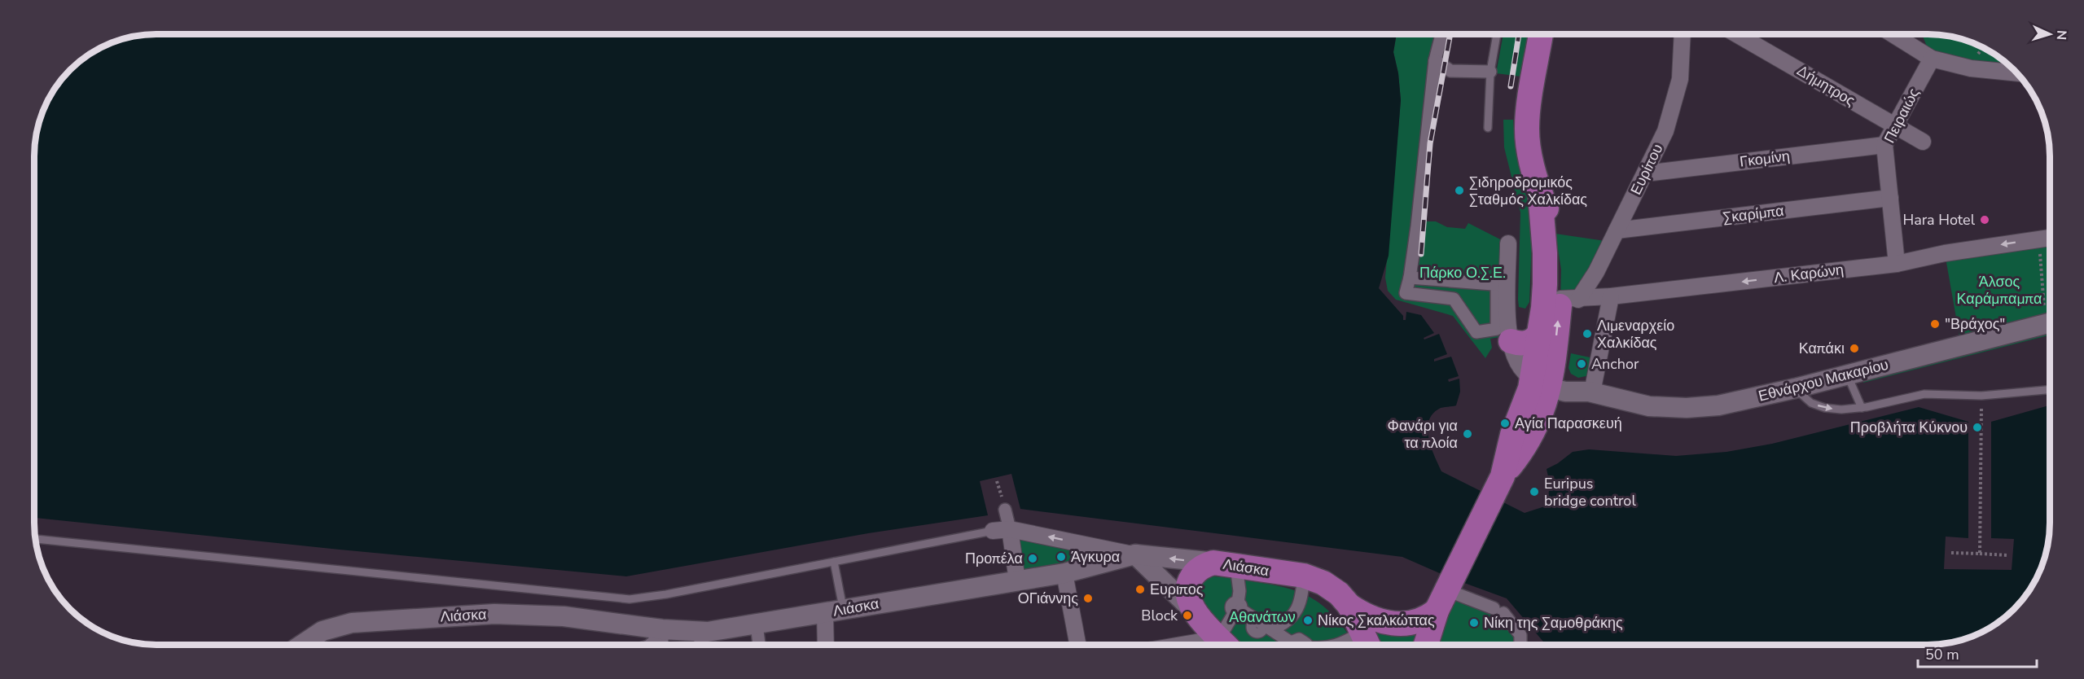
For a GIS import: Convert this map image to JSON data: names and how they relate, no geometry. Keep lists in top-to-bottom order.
{
  "streets": {
    "main road": ["Λιάσκα"],
    "street": [
      "Δήμητρος",
      "Πειραιώς",
      "Γκομίνη",
      "Ευρίπου",
      "Σκαρίμπα",
      "Λ. Καρώνη",
      "Εθνάρχου Μακαρίου"
    ]
  },
  "crossings": [
    ["Δήμητρος", "Πειραιώς"],
    ["Πειραιώς", "Γκομίνη"],
    ["Πειραιώς", "Σκαρίμπα"],
    ["Πειραιώς", "Λ. Καρώνη"],
    ["Γκομίνη", "Ευρίπου"],
    ["Ευρίπου", "Σκαρίμπα"],
    ["Ευρίπου", "Λ. Καρώνη"]
  ],
  "one_way": ["Λ. Καρώνη"],
  "parks": ["Πάρκο Ο.Σ.Ε.", "Άλσος Καράμπαμπα", "Αθανάτων"],
  "places": [
    "Σιδηροδρομικός Σταθμός Χαλκίδας",
    "Hara Hotel",
    "\"Βράχος\"",
    "Λιμεναρχείο Χαλκίδας",
    "Καπάκι",
    "Anchor",
    "Αγία Παρασκευή",
    "Προβλήτα Κύκνου",
    "Φανάρι για τα πλοία",
    "Euripus bridge control",
    "Άγκυρα",
    "Προπέλα",
    "Ευριπος",
    "ΟΓιάννης",
    "Block",
    "Νίκος Σκαλκώττας",
    "Νίκη της Σαμοθράκης"
  ],
  "scale_bar": "50 m",
  "north": "right"
}
